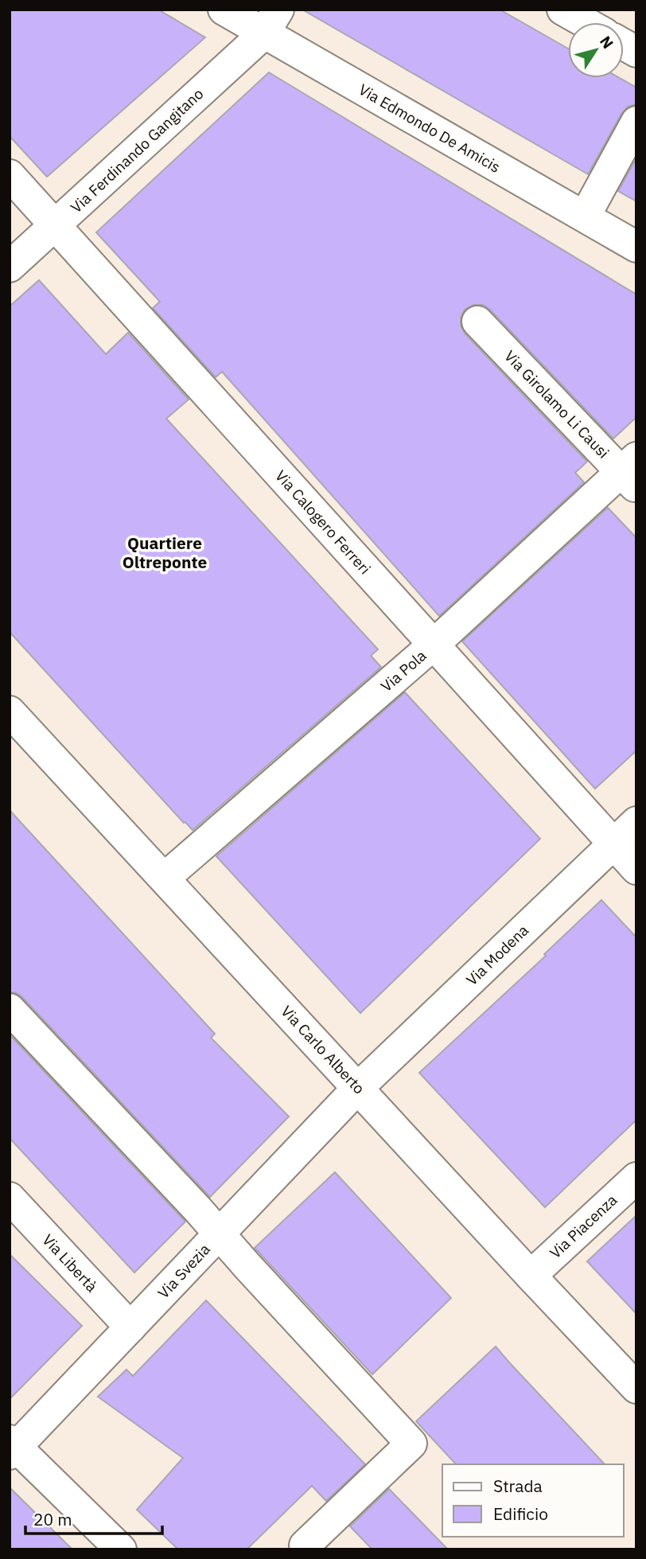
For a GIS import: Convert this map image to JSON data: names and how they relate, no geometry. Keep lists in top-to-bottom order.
{
  "streets": {
    "street": [
      "Via Edmondo De Amicis",
      "Via Ferdinando Gangitano",
      "Via Girolamo Li Causi",
      "Via Calogero Ferreri",
      "Via Pola",
      "Via Modena",
      "Via Carlo Alberto",
      "Via Piacenza",
      "Via Libertà",
      "Via Svezia"
    ]
  },
  "crossings": [
    ["Via Edmondo De Amicis", "Via Ferdinando Gangitano"],
    ["Via Ferdinando Gangitano", "Via Calogero Ferreri"],
    ["Via Girolamo Li Causi", "Via Pola"],
    ["Via Calogero Ferreri", "Via Pola"],
    ["Via Calogero Ferreri", "Via Modena"],
    ["Via Pola", "Via Carlo Alberto"],
    ["Via Modena", "Via Carlo Alberto"],
    ["Via Modena", "Via Svezia"],
    ["Via Carlo Alberto", "Via Piacenza"],
    ["Via Carlo Alberto", "Via Svezia"],
    ["Via Libertà", "Via Svezia"]
  ],
  "districts": ["Quartiere Oltreponte"],
  "legend": ["Strada", "Edificio"],
  "scale_bar": "20 m",
  "north": "top right"
}
